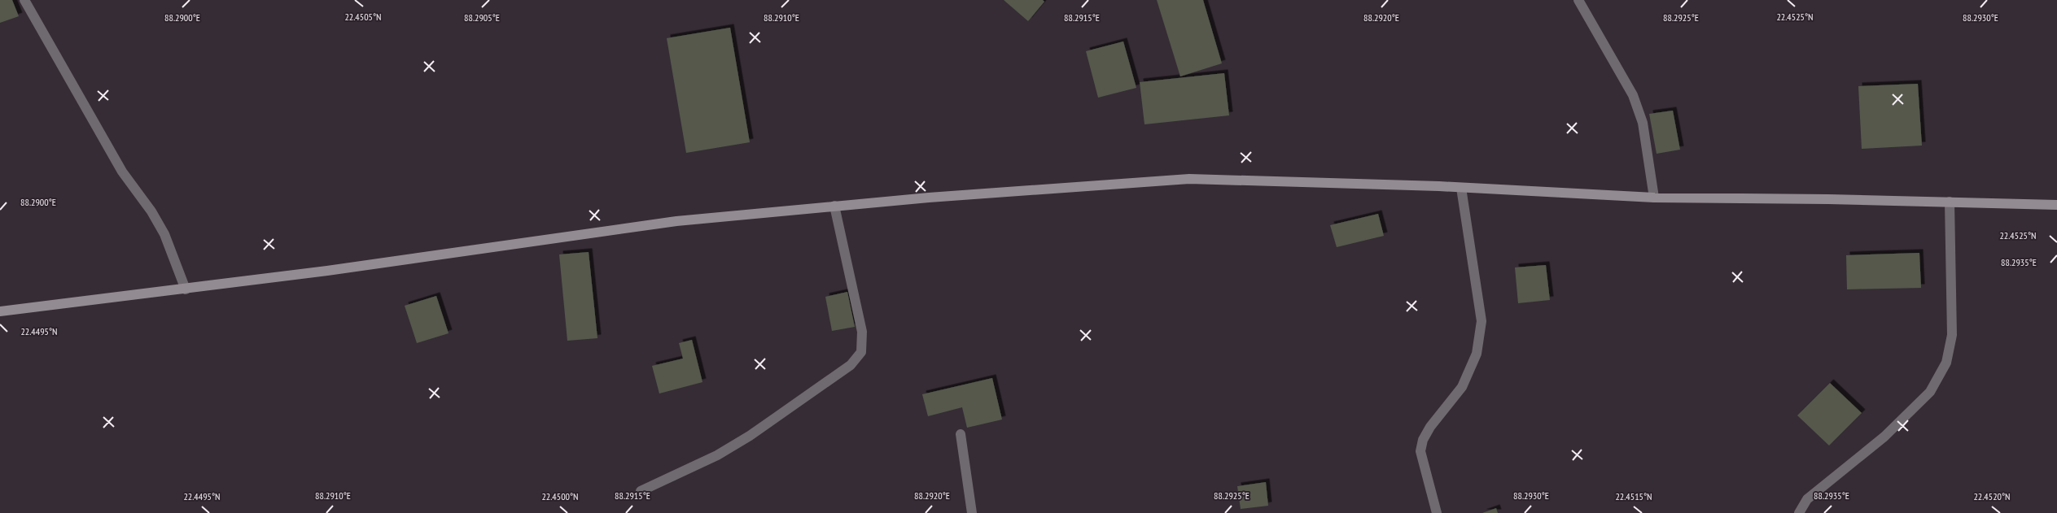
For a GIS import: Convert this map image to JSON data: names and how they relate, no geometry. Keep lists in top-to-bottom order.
{
  "coordinates": [
    "22.4525°N",
    "22.4505°N",
    "88.2900°E",
    "88.2905°E",
    "88.2910°E",
    "88.2915°E",
    "88.2920°E",
    "88.2925°E",
    "88.2930°E",
    "88.2935°E",
    "22.4495°N",
    "22.4500°N",
    "22.4515°N",
    "22.4520°N"
  ]
}
